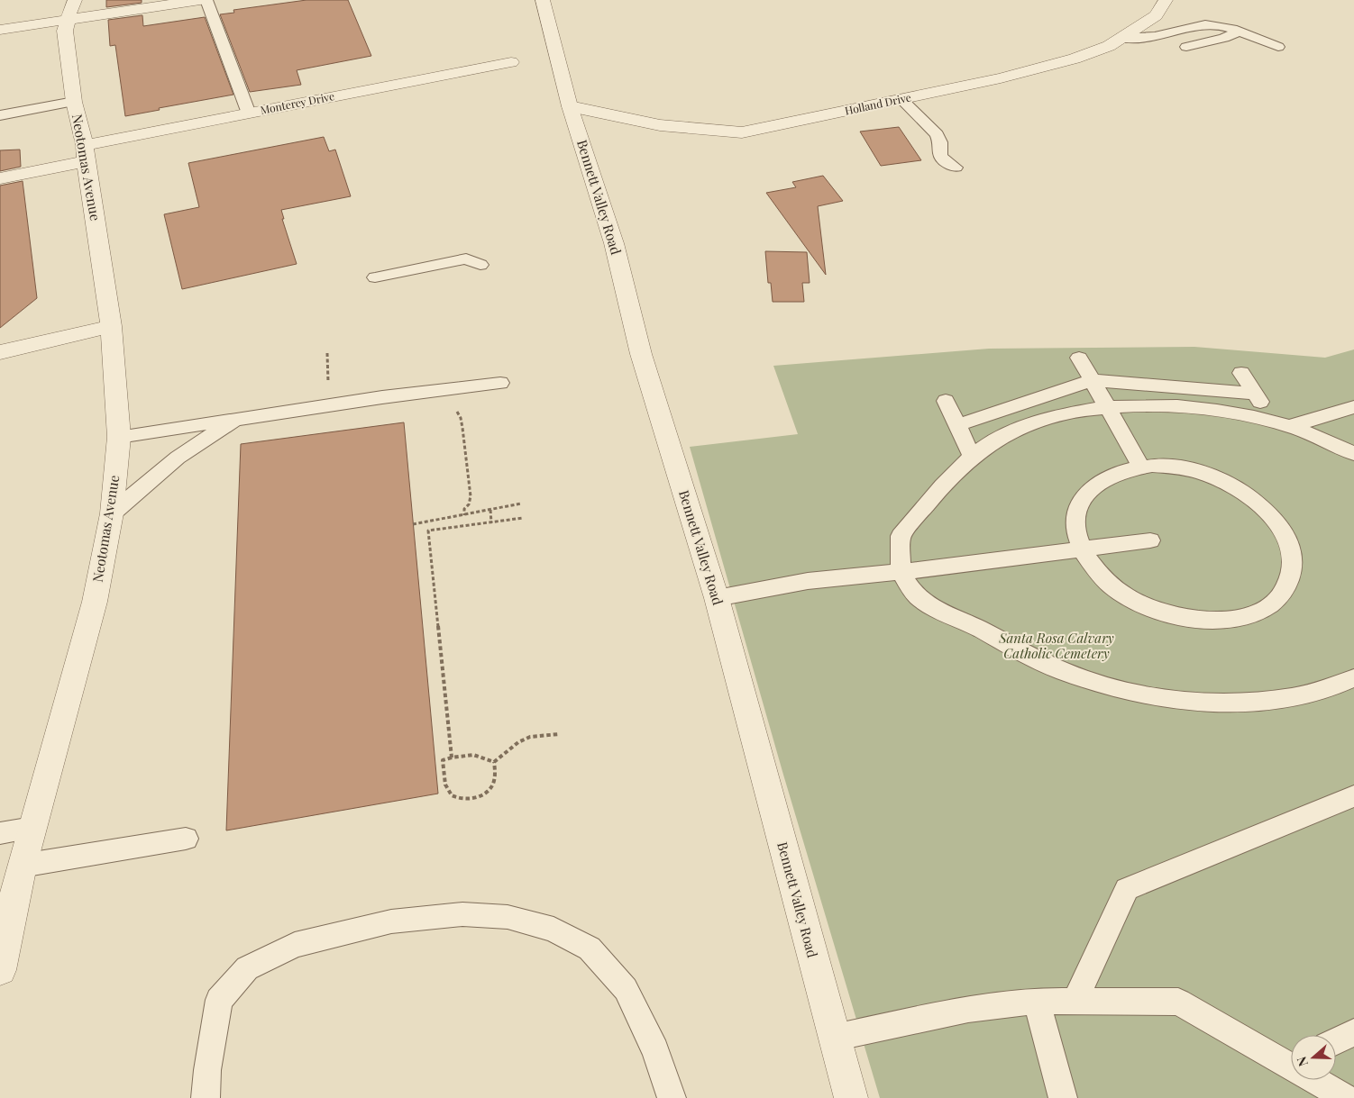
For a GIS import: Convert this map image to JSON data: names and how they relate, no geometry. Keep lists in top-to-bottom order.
{
  "streets": {
    "street": [
      "Monterey Drive",
      "Holland Drive",
      "Neotomas Avenue",
      "Bennett Valley Road"
    ]
  },
  "crossings": [
    ["Monterey Drive", "Neotomas Avenue"],
    ["Holland Drive", "Bennett Valley Road"]
  ],
  "parks": ["Santa Rosa Calvary Catholic Cemetery"],
  "north": "left"
}
